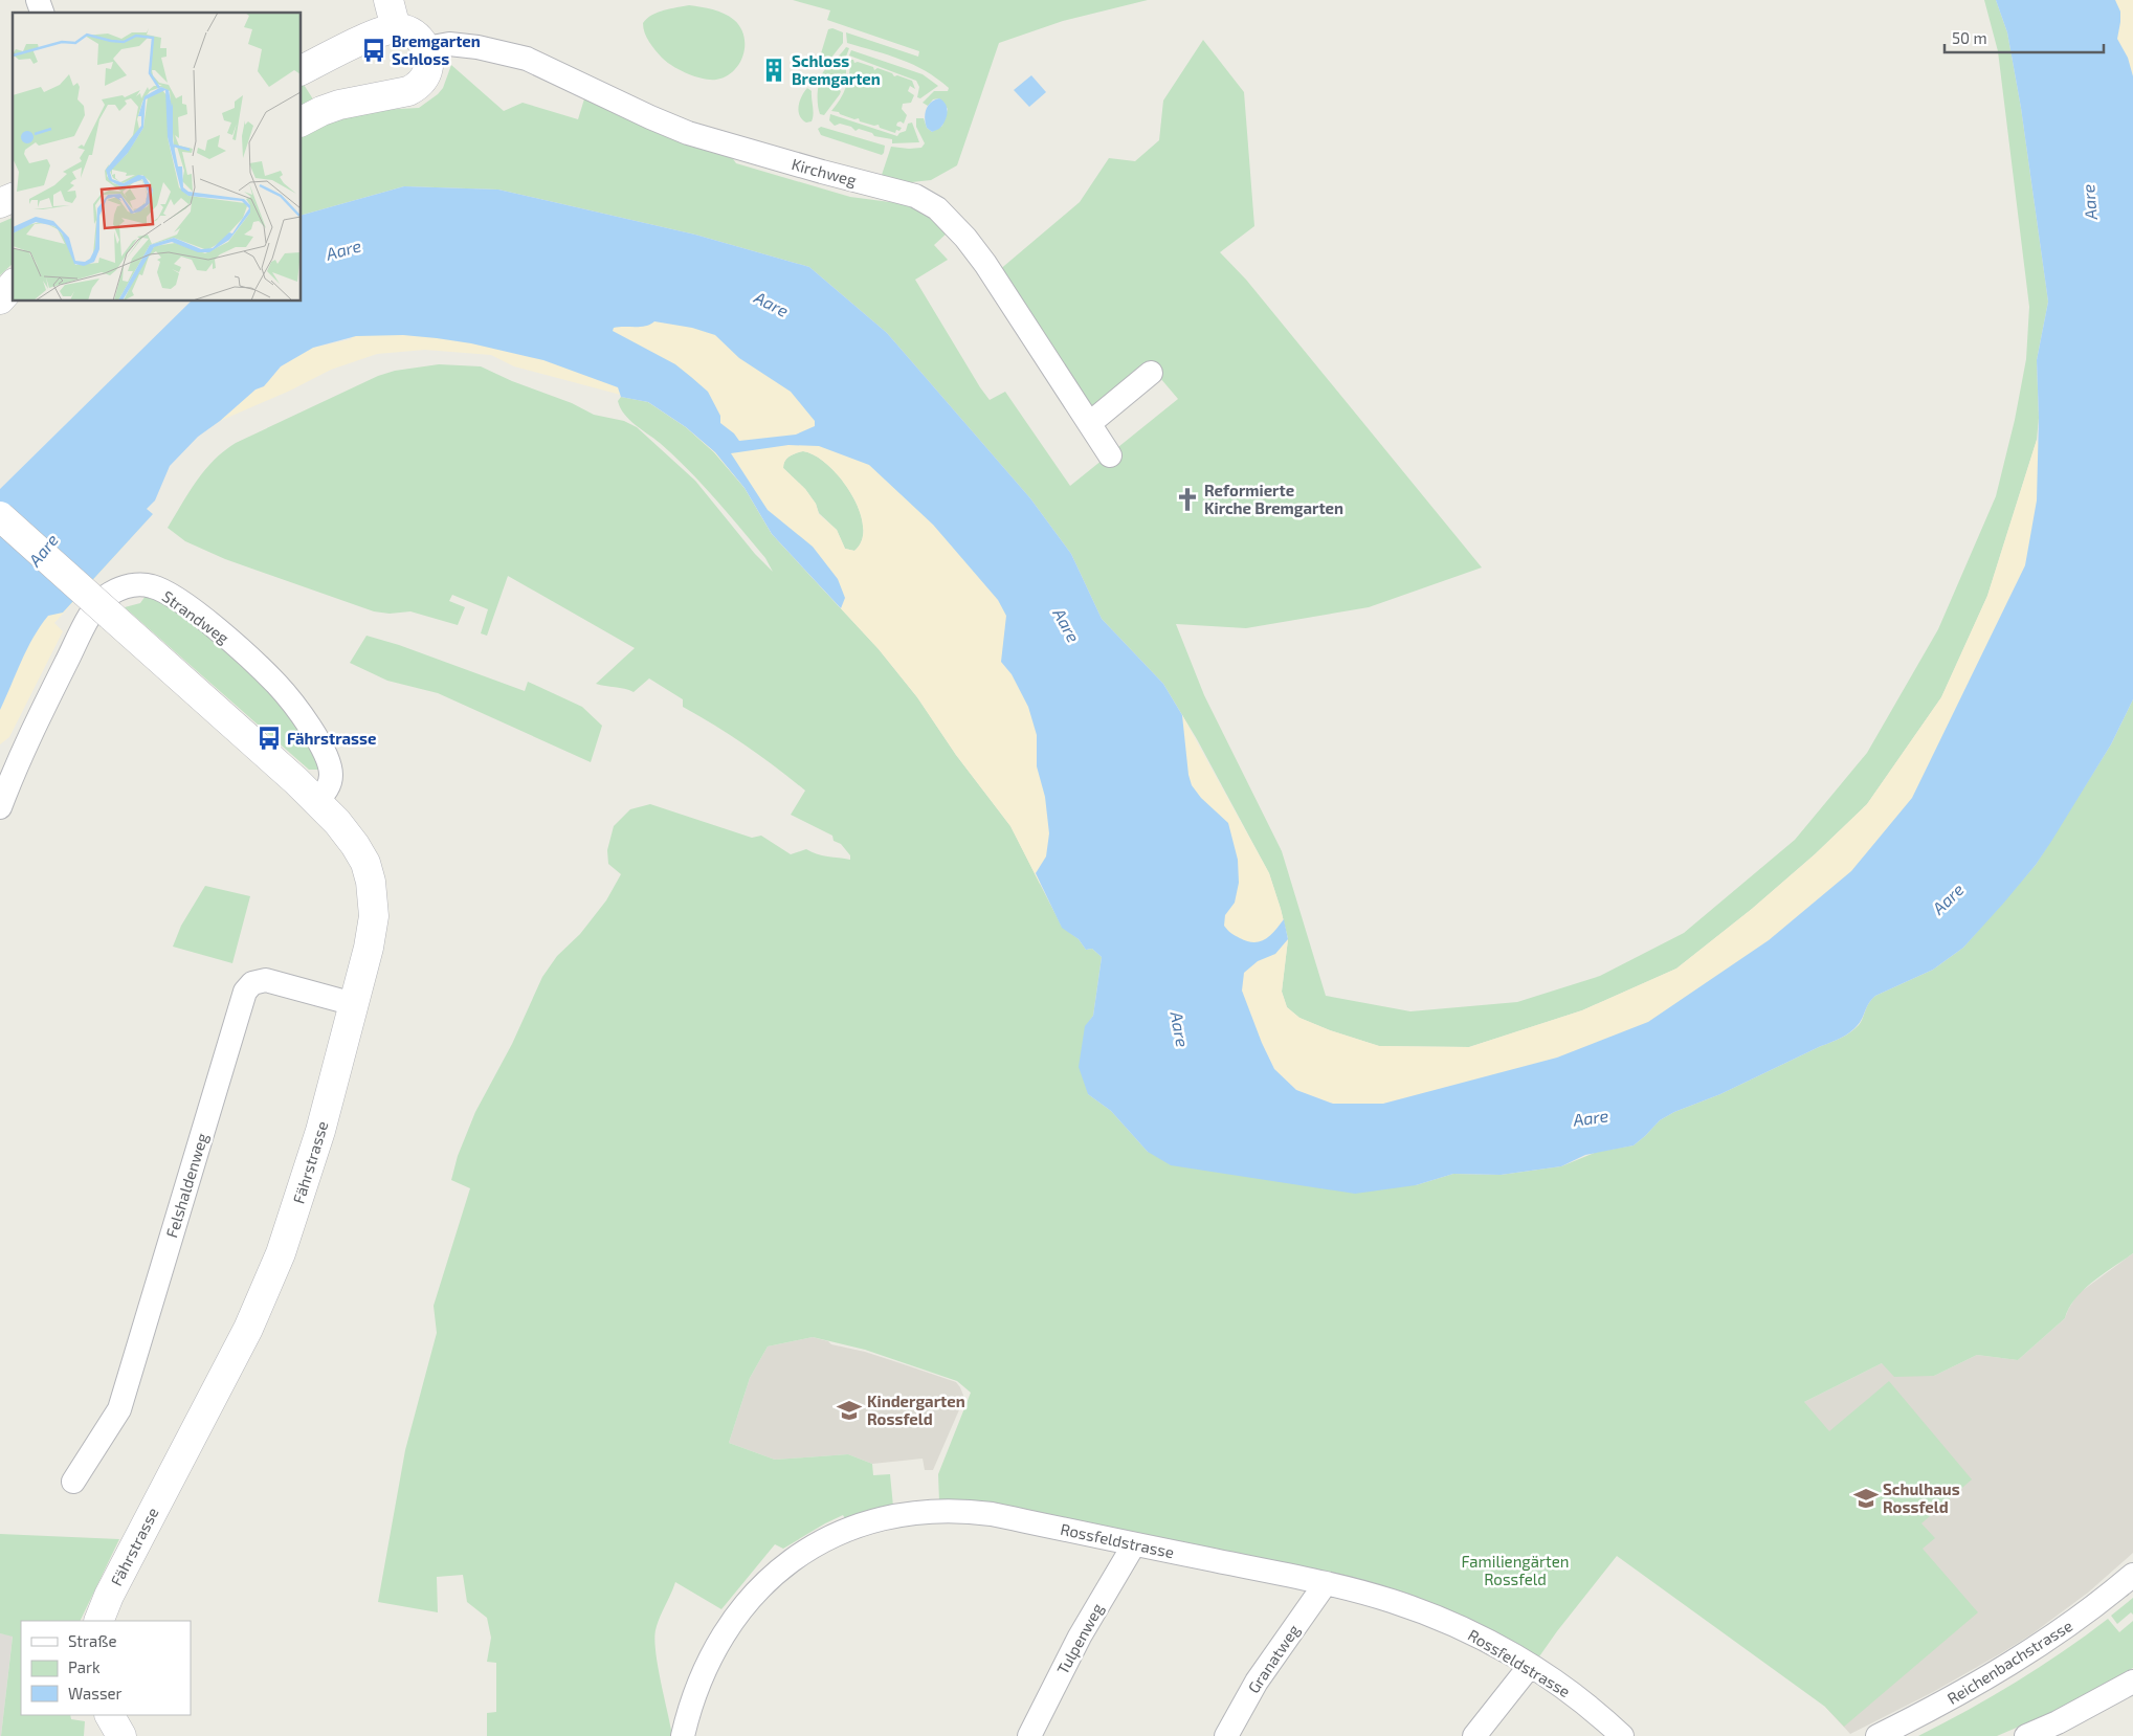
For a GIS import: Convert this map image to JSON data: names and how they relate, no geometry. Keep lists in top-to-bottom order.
{
  "streets": {
    "street": [
      "Kirchweg",
      "Strandweg",
      "Fährstrasse",
      "Felshaldenweg",
      "Rossfeldstrasse",
      "Tulpenweg",
      "Granatweg",
      "Reichenbachstrasse"
    ]
  },
  "crossings": [
    ["Strandweg", "Fährstrasse"],
    ["Fährstrasse", "Felshaldenweg"],
    ["Rossfeldstrasse", "Tulpenweg"],
    ["Rossfeldstrasse", "Granatweg"]
  ],
  "water": ["Aare"],
  "parks": ["Familiengärten Rossfeld"],
  "places": {
    "bus stop": ["Bremgarten Schloss", "Fährstrasse"],
    "building": ["Schloss Bremgarten"],
    "church": ["Reformierte Kirche Bremgarten"],
    "school or university": ["Kindergarten Rossfeld", "Schulhaus Rossfeld"]
  },
  "legend": ["Straße", "Park", "Wasser"],
  "scale_bar": "50 m"
}
